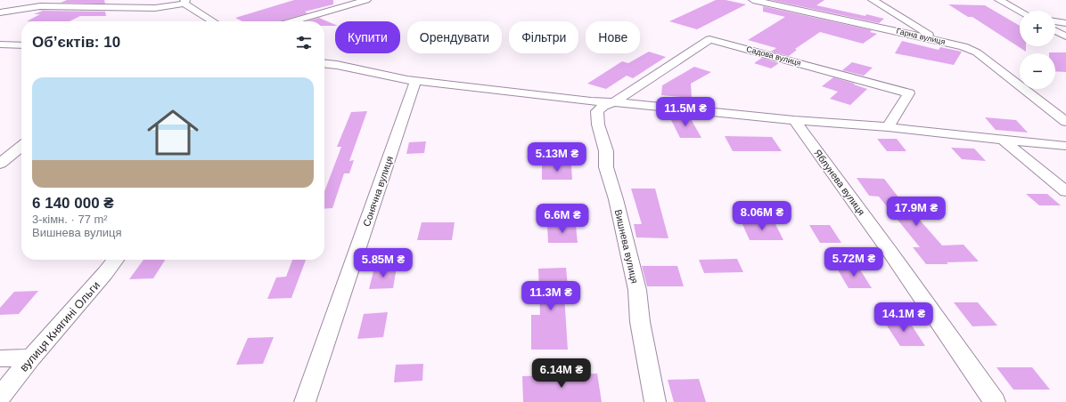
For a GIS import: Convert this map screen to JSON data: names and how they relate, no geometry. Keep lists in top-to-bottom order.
{
  "streets": {
    "street": [
      "Гарна вулиця",
      "Садова вулиця",
      "Яблунева вулиця",
      "Сонячна вулиця",
      "Вишнева вулиця",
      "вулиця Княгині Ольги"
    ]
  },
  "crossings": [
    ["Садова вулиця", "Вишнева вулиця"]
  ],
  "page": {
    "map_buttons": ["+", "−"],
    "chip": [
      "Купити",
      "Орендувати",
      "Фільтри",
      "Нове"
    ],
    "heading": "Об’єктів: 10",
    "list": [
      {
        "name": "6 140 000 ₴",
        "note": "3-кімн. · 77 m² · Вишнева вулиця"
      }
    ],
    "price": [
      "11.5M ₴",
      "5.13M ₴",
      "17.9M ₴",
      "8.06M ₴",
      "6.6M ₴",
      "5.72M ₴",
      "5.85M ₴",
      "11.3M ₴",
      "14.1M ₴",
      "6.14M ₴"
    ]
  }
}
